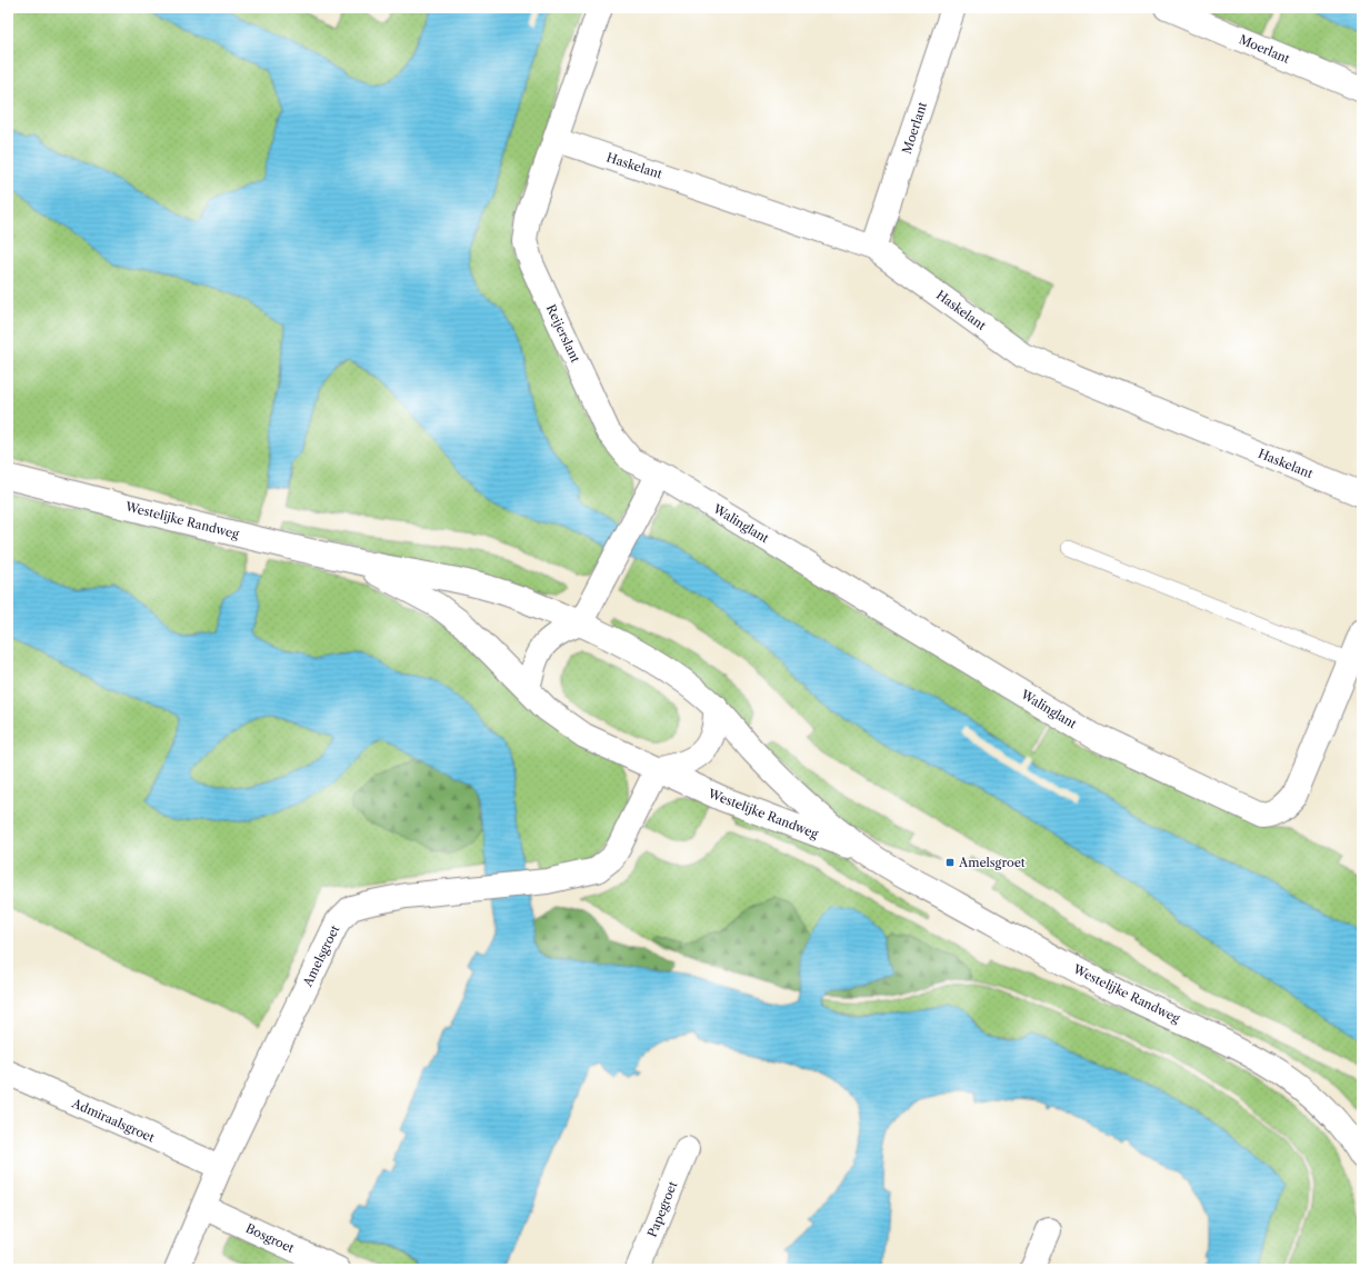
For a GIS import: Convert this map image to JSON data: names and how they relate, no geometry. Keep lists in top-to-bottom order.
{
  "streets": {
    "street": [
      "Moerlant",
      "Haskelant",
      "Reijerslant",
      "Westelijke Randweg",
      "Walinglant",
      "Amelsgroet",
      "Admiraalsgroet",
      "Papegroet",
      "Bosgroet"
    ]
  },
  "crossings": [
    ["Moerlant", "Haskelant"],
    ["Haskelant", "Reijerslant"],
    ["Reijerslant", "Walinglant"],
    ["Westelijke Randweg", "Amelsgroet"],
    ["Amelsgroet", "Admiraalsgroet"],
    ["Amelsgroet", "Bosgroet"]
  ],
  "places": {
    "transit": ["Amelsgroet"]
  }
}
